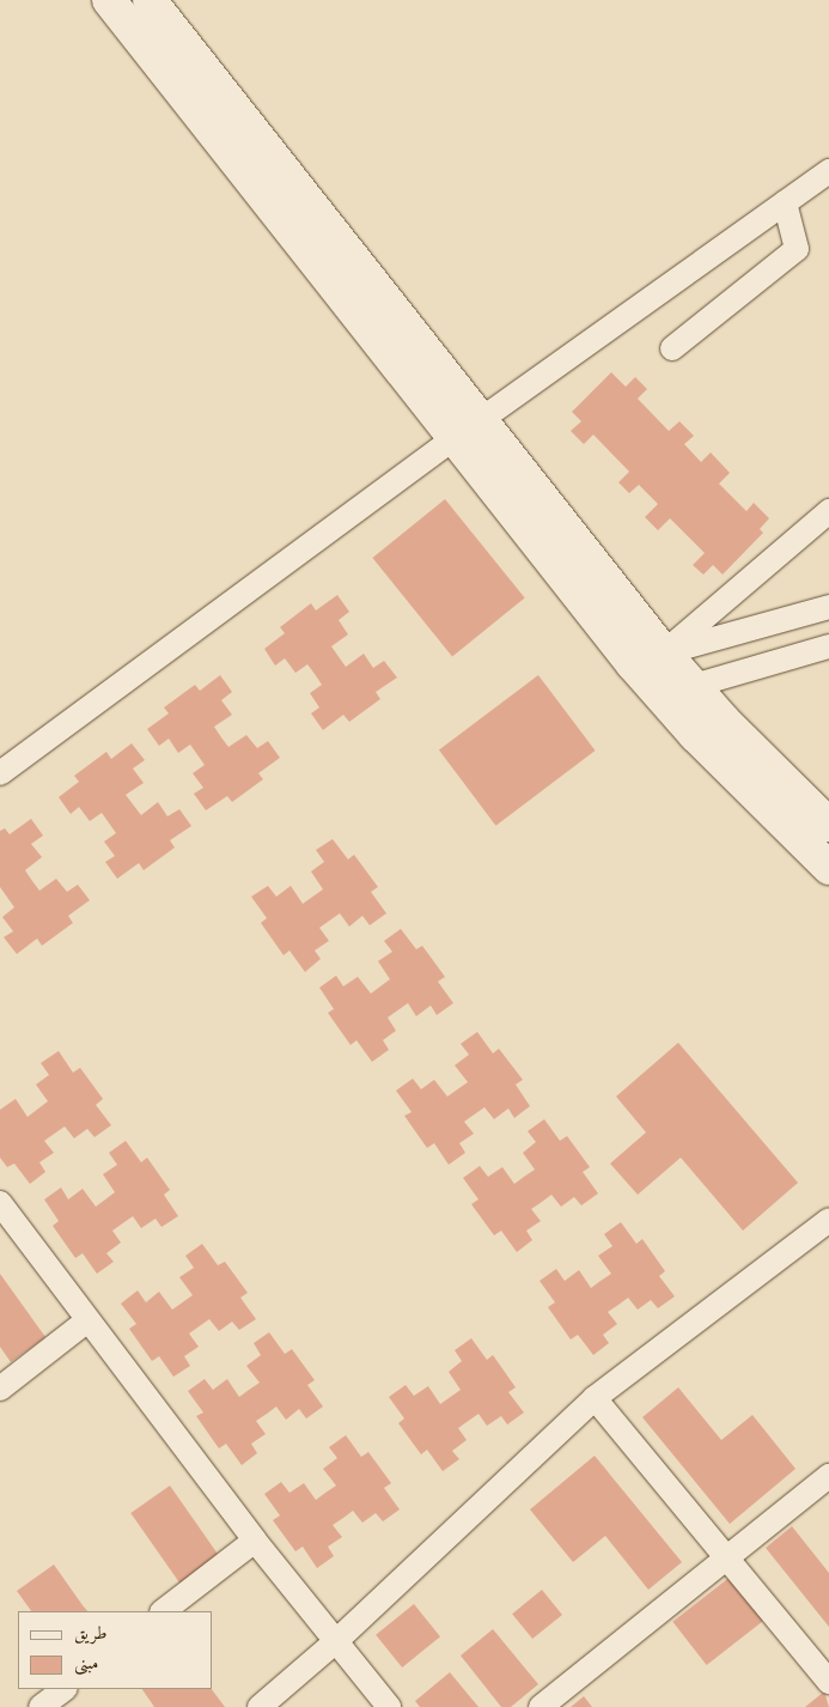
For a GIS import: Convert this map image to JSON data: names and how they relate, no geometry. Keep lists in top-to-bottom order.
{
  "legend": ["طريق", "مبنى"]
}
